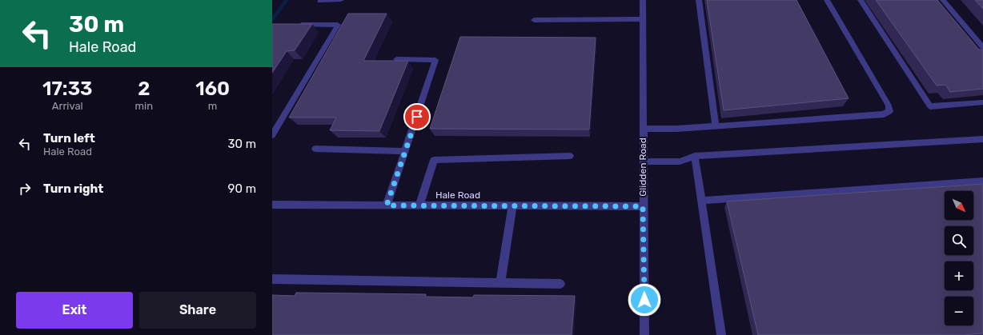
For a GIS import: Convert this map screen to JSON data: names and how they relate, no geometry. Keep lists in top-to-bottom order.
{
  "streets": {
    "street": ["Glidden Road", "Hale Road"]
  },
  "crossings": [
    ["Glidden Road", "Hale Road"]
  ],
  "north": "bottom right",
  "page": {
    "turn": ["30 m", "Hale Road"],
    "eta": [
      "17:33",
      "Arrival",
      "2",
      "min",
      "160",
      "m"
    ],
    "list": [
      {
        "name": "Turn left",
        "note": "Hale Road",
        "value": "30 m"
      },
      {
        "name": "Turn right",
        "value": "90 m"
      }
    ],
    "map_buttons": ["+", "−"],
    "buttons": ["Exit", "Share"]
  }
}
